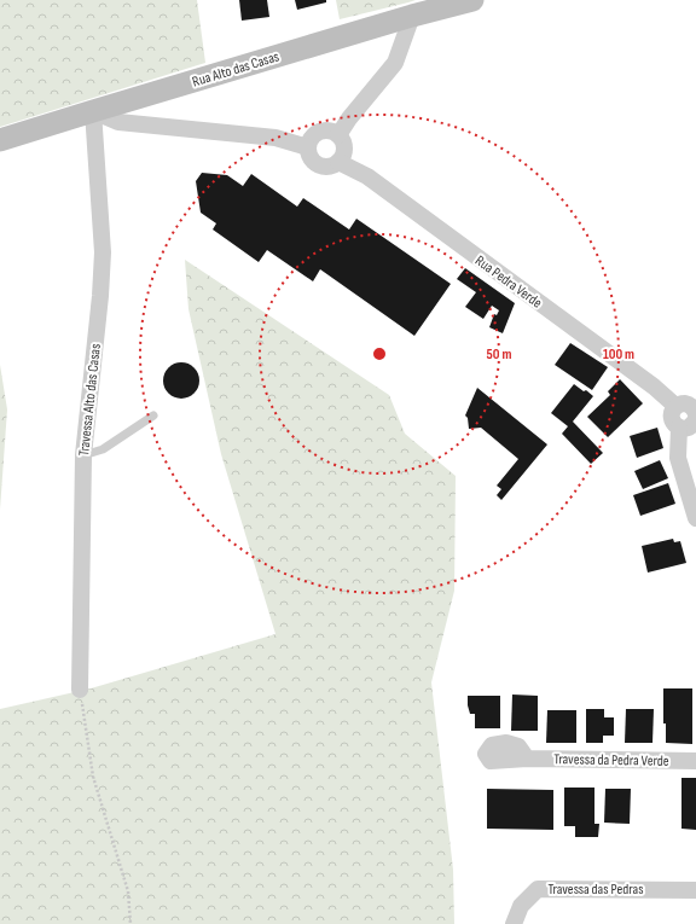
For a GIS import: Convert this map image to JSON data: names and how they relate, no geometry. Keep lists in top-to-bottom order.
{
  "streets": {
    "main road": ["Rua Alto das Casas"],
    "street": [
      "Rua Pedra Verde",
      "Travessa Alto das Casas",
      "Travessa da Pedra Verde",
      "Travessa das Pedras"
    ]
  },
  "crossings": [
    ["Rua Alto das Casas", "Travessa Alto das Casas"]
  ],
  "rings": ["50 m", "100 m"]
}
